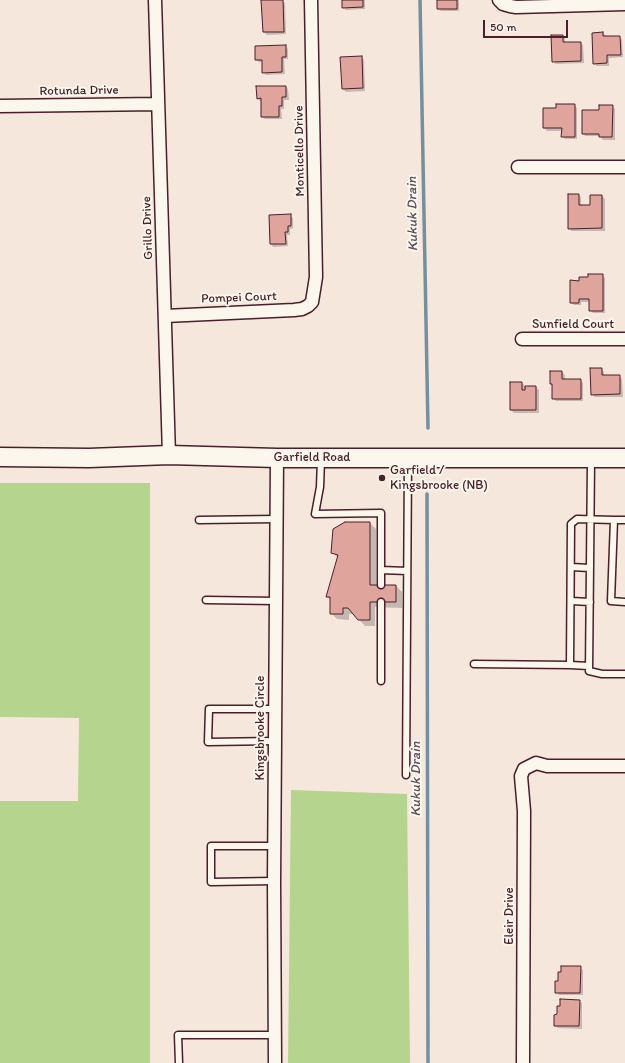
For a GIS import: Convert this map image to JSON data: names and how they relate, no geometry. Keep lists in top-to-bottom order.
{
  "streets": {
    "main road": ["Garfield Road"],
    "street": [
      "Rotunda Drive",
      "Monticello Drive",
      "Grillo Drive",
      "Pompei Court",
      "Sunfield Court",
      "Kingsbrooke Circle",
      "Eleir Drive"
    ]
  },
  "crossings": [
    ["Rotunda Drive", "Grillo Drive"],
    ["Monticello Drive", "Pompei Court"],
    ["Grillo Drive", "Pompei Court"],
    ["Grillo Drive", "Garfield Road"],
    ["Garfield Road", "Kingsbrooke Circle"]
  ],
  "water": ["Kukuk Drain"],
  "places": ["Garfield / Kingsbrooke (NB)"],
  "scale_bar": "50 m"
}
